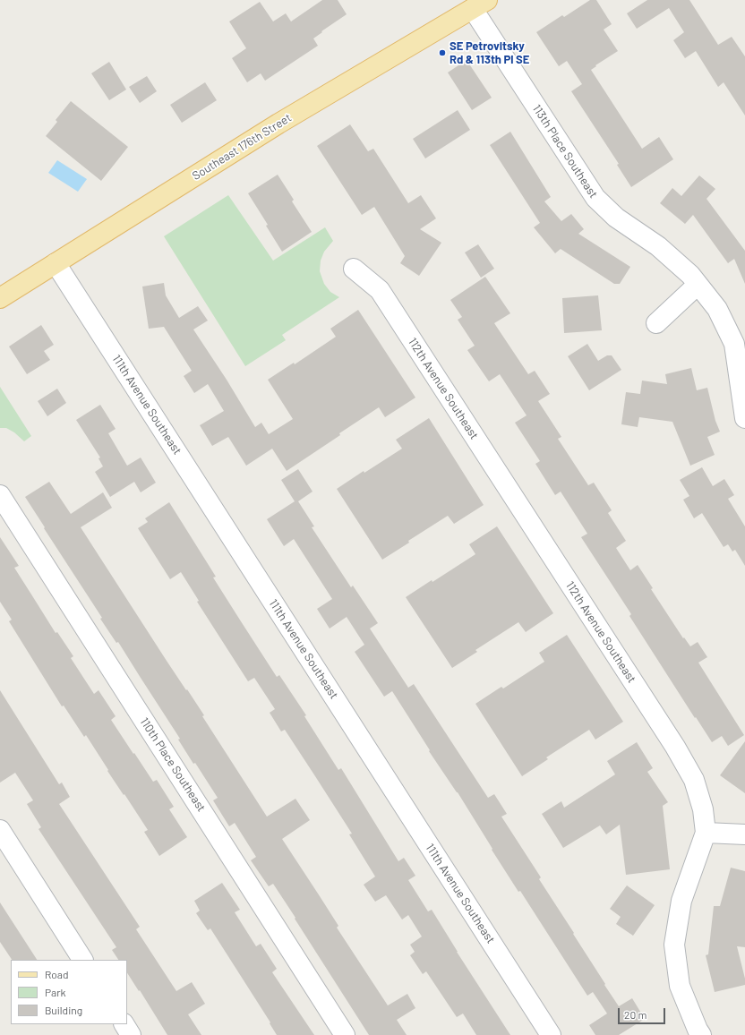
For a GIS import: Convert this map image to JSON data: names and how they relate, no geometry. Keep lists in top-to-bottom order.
{
  "streets": {
    "main road": ["Southeast 176th Street"],
    "street": [
      "113th Place Southeast",
      "112th Avenue Southeast",
      "111th Avenue Southeast",
      "110th Place Southeast"
    ]
  },
  "crossings": [
    ["Southeast 176th Street", "113th Place Southeast"],
    ["Southeast 176th Street", "111th Avenue Southeast"]
  ],
  "places": ["SE Petrovitsky Rd & 113th Pl SE"],
  "legend": ["Road", "Park", "Building"],
  "scale_bar": "20 m"
}
